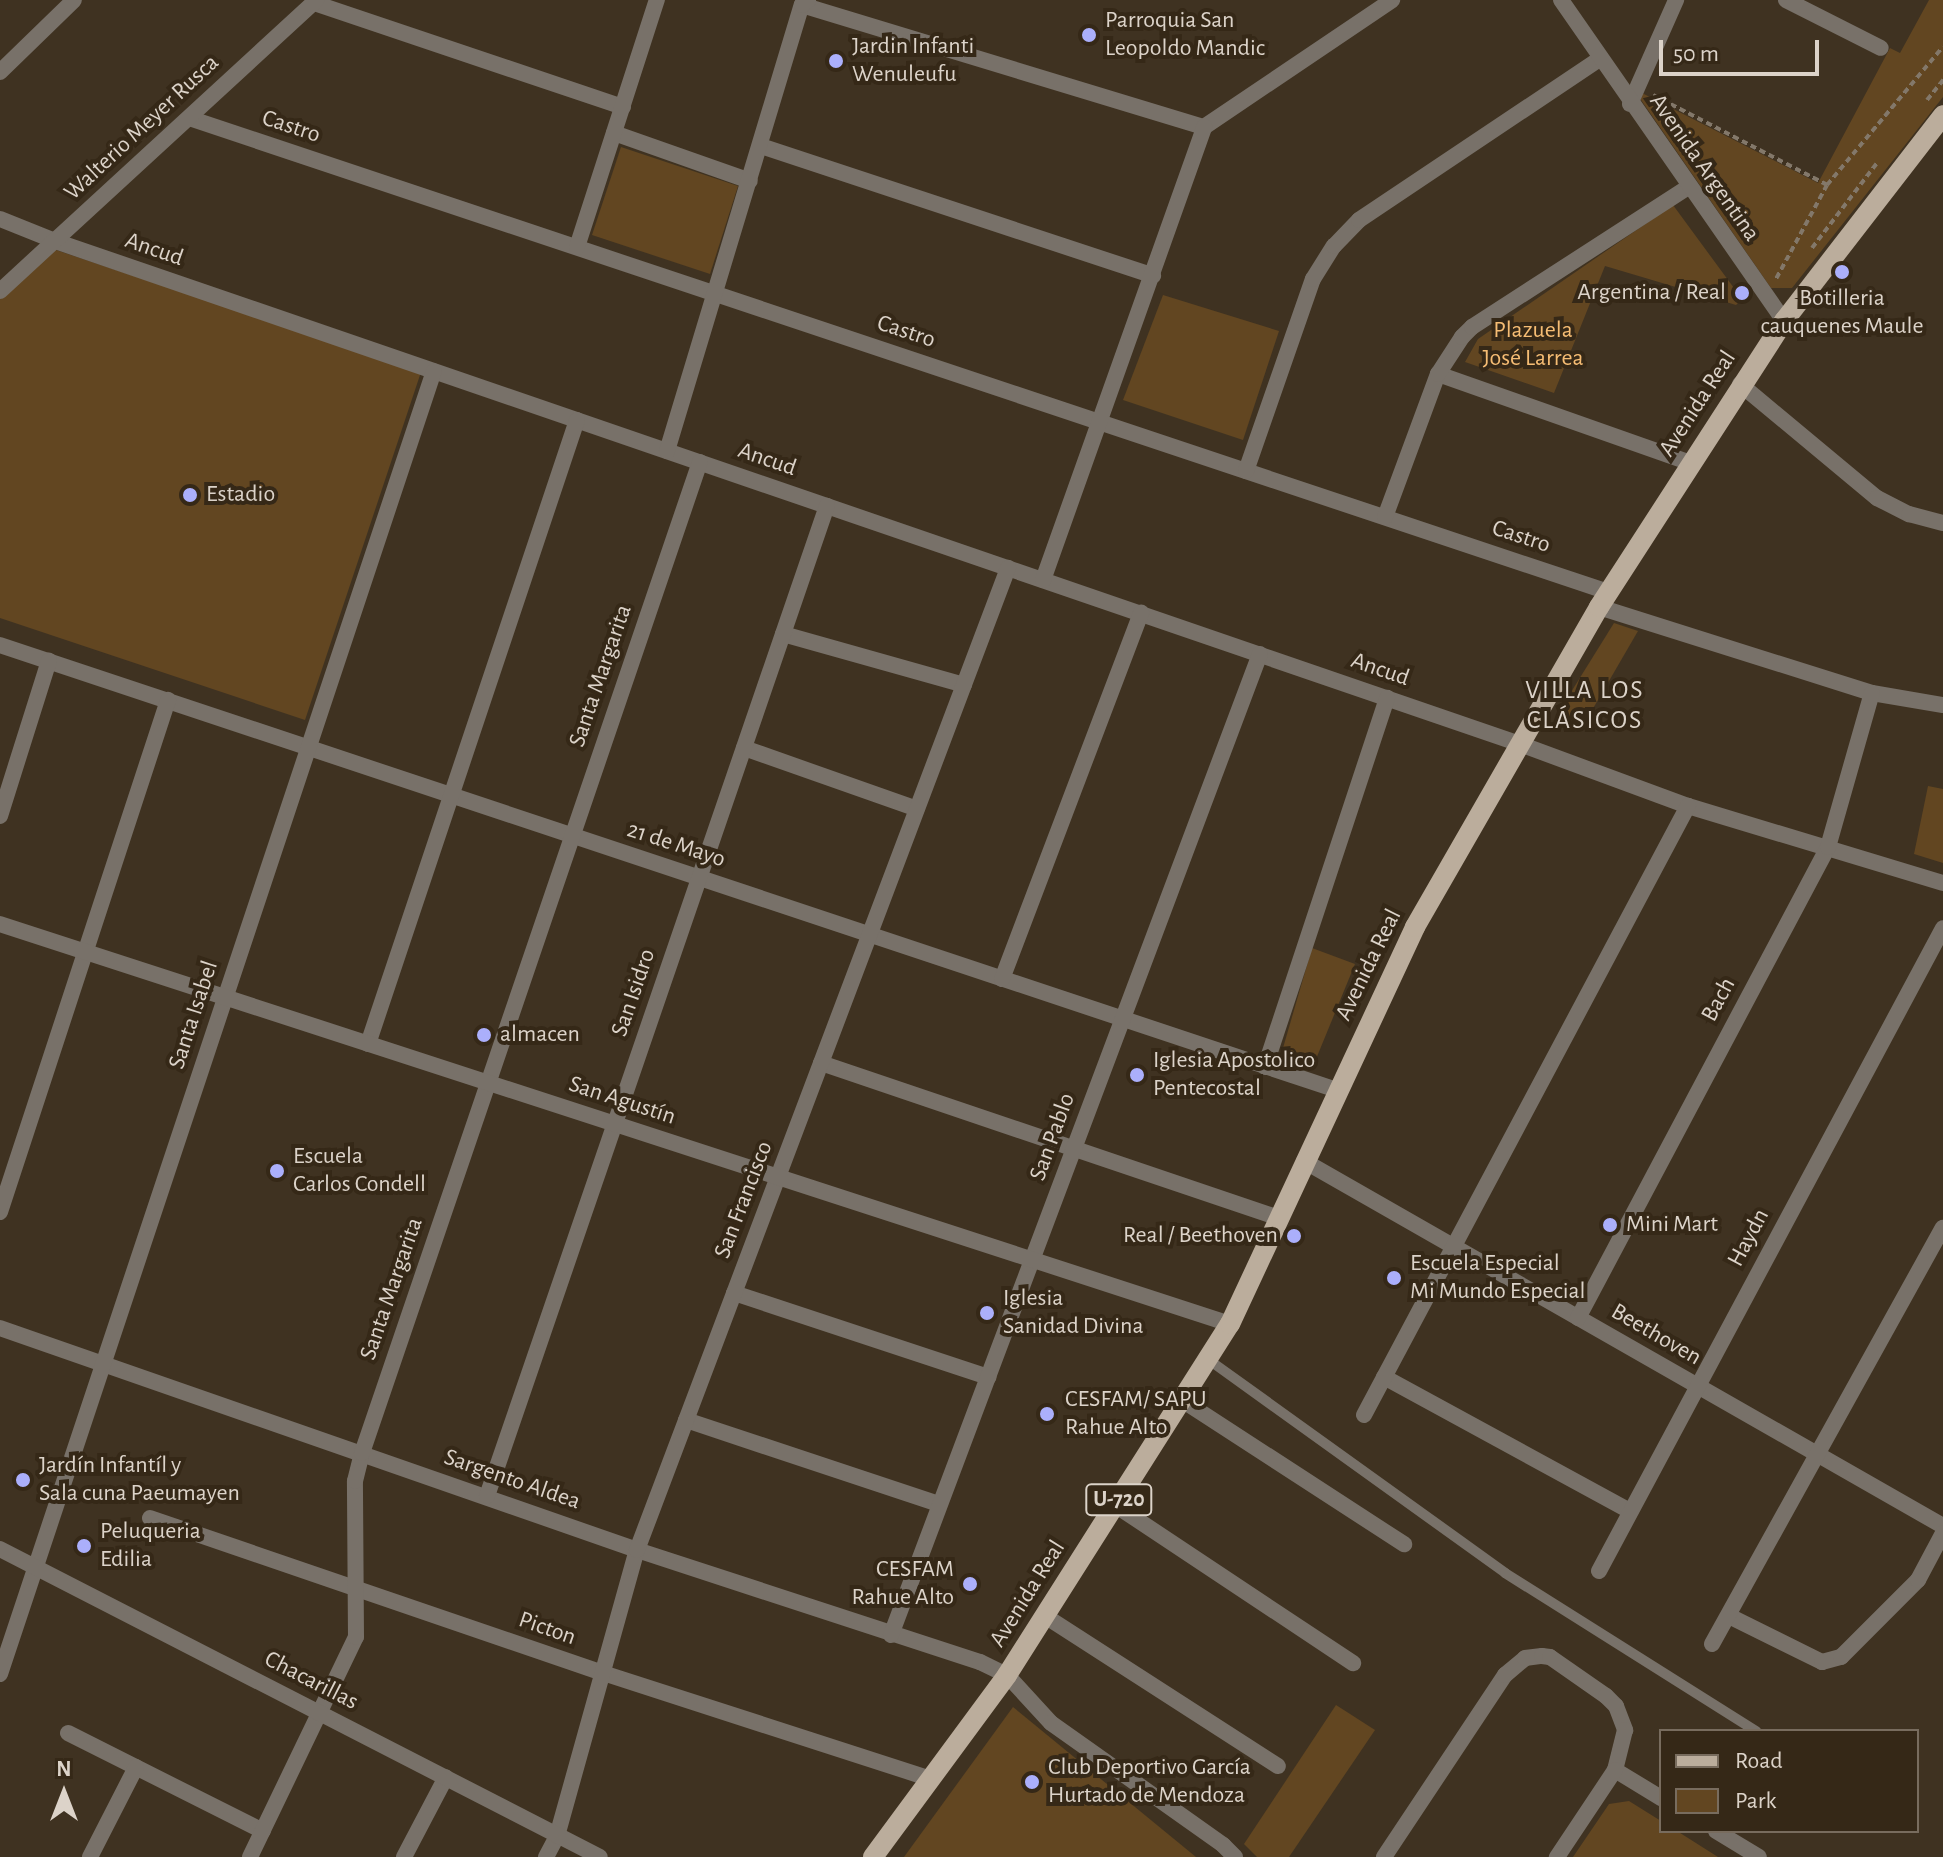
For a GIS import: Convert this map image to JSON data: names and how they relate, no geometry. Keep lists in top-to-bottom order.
{
  "streets": {
    "main road": ["Avenida Real", "U-720"],
    "street": [
      "Castro",
      "Walterio Meyer Rusca",
      "Avenida Argentina",
      "Ancud",
      "Santa Margarita",
      "21 de Mayo",
      "San Isidro",
      "Bach",
      "Santa Isabel",
      "San Agustín",
      "San Pablo",
      "San Francisco",
      "Haydn",
      "Beethoven",
      "Sargento Aldea",
      "Picton",
      "Chacarillas"
    ]
  },
  "crossings": [
    ["Castro", "Walterio Meyer Rusca"],
    ["Castro", "Avenida Real"],
    ["Castro", "Bach"],
    ["Walterio Meyer Rusca", "Ancud"],
    ["Avenida Argentina", "Avenida Real"],
    ["Ancud", "Avenida Real"],
    ["Ancud", "Santa Margarita"],
    ["Ancud", "San Isidro"],
    ["Ancud", "Bach"],
    ["Ancud", "Santa Isabel"],
    ["Ancud", "San Pablo"],
    ["Ancud", "San Francisco"],
    ["Avenida Real", "21 de Mayo"],
    ["Avenida Real", "San Agustín"],
    ["Avenida Real", "Beethoven"],
    ["Avenida Real", "Sargento Aldea"],
    ["Avenida Real", "Picton"],
    ["Santa Margarita", "21 de Mayo"],
    ["Santa Margarita", "San Agustín"],
    ["Santa Margarita", "Sargento Aldea"],
    ["Santa Margarita", "Picton"],
    ["Santa Margarita", "Chacarillas"],
    ["21 de Mayo", "San Isidro"],
    ["21 de Mayo", "Santa Isabel"],
    ["21 de Mayo", "San Pablo"],
    ["21 de Mayo", "San Francisco"],
    ["San Isidro", "San Agustín"],
    ["San Isidro", "Sargento Aldea"],
    ["Bach", "Beethoven"],
    ["Santa Isabel", "San Agustín"],
    ["Santa Isabel", "Sargento Aldea"],
    ["Santa Isabel", "Chacarillas"],
    ["San Agustín", "San Pablo"],
    ["San Agustín", "San Francisco"],
    ["San Pablo", "Sargento Aldea"],
    ["San Francisco", "Sargento Aldea"],
    ["San Francisco", "Picton"],
    ["San Francisco", "Chacarillas"],
    ["Haydn", "Beethoven"]
  ],
  "districts": ["VILLA LOS CLÁSICOS"],
  "parks": ["Plazuela José Larrea"],
  "places": [
    "Parroquia San Leopoldo Mandic",
    "Jardin Infanti Wenuleufu",
    "Botilleria cauquenes Maule",
    "Argentina / Real",
    "Estadio",
    "almacen",
    "Iglesia Apostolico Pentecostal",
    "Escuela Carlos Condell",
    "Mini Mart",
    "Real / Beethoven",
    "Escuela Especial Mi Mundo Especial",
    "Iglesia Sanidad Divina",
    "CESFAM/ SAPU Rahue Alto",
    "Jardín Infantíl y Sala cuna Paeumayen",
    "Peluqueria Edilia",
    "CESFAM Rahue Alto",
    "Club Deportivo García Hurtado de Mendoza"
  ],
  "legend": ["Road", "Park"],
  "scale_bar": "50 m",
  "north": "top"
}
